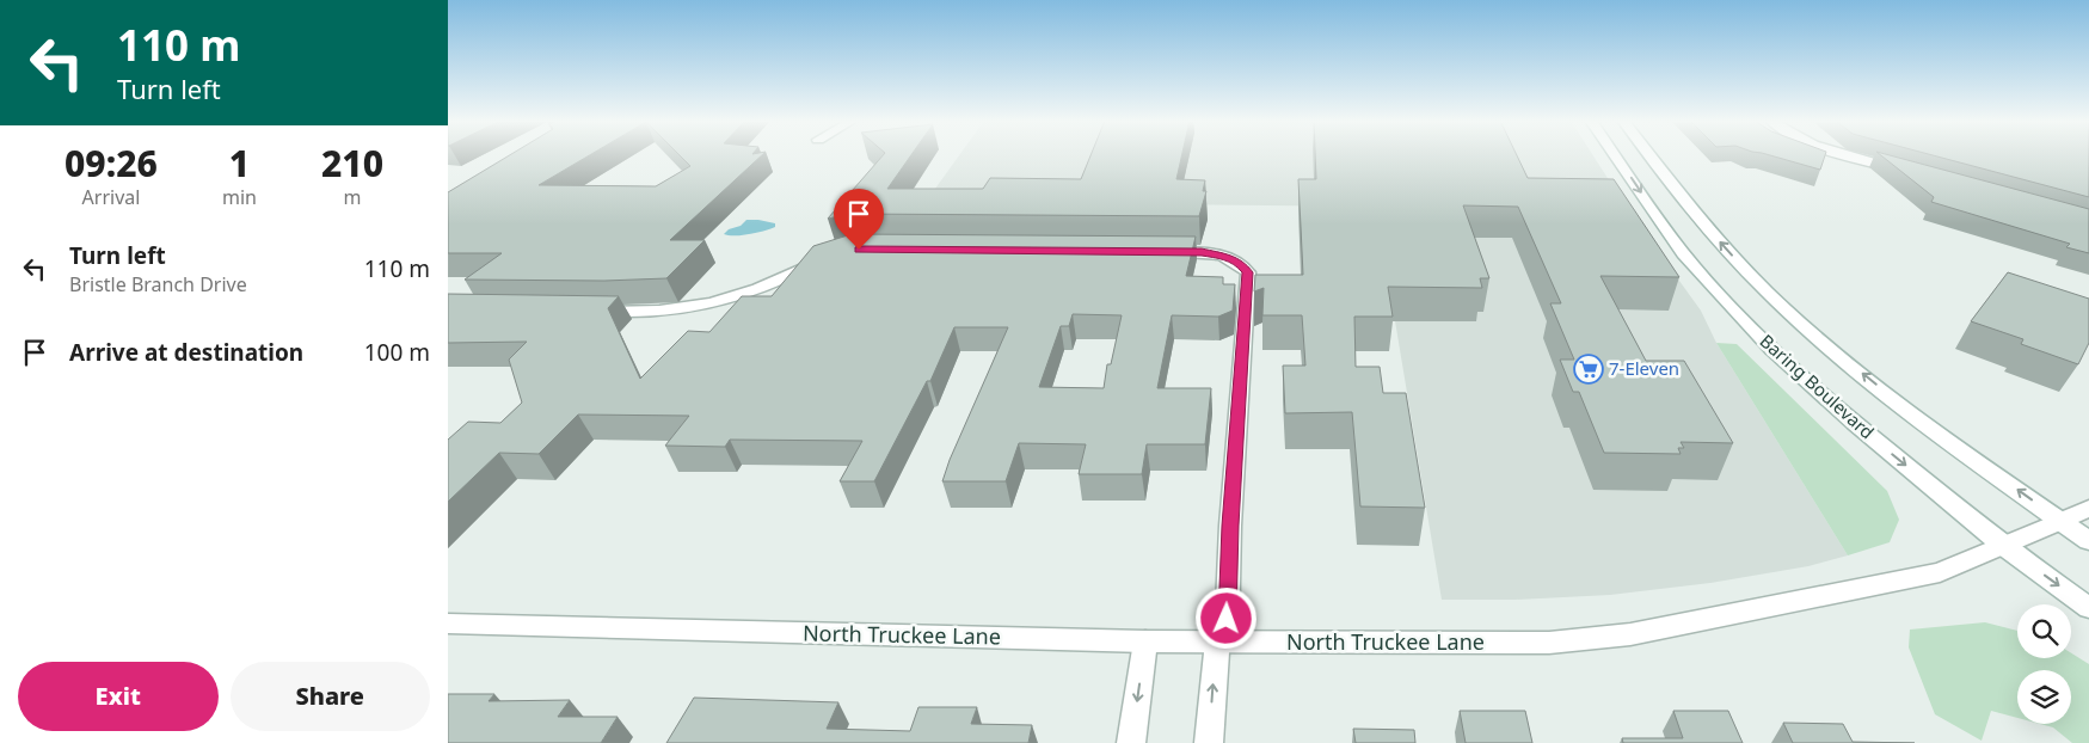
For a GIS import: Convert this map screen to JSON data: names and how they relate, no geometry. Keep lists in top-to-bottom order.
{
  "streets": {
    "street": ["Baring Boulevard", "North Truckee Lane"]
  },
  "crossings": [
    ["Baring Boulevard", "North Truckee Lane"]
  ],
  "places": {
    "supermarket": ["7-Eleven"]
  },
  "page": {
    "turn": ["110 m", "Turn left"],
    "eta": [
      "09:26",
      "Arrival",
      "1",
      "min",
      "210",
      "m"
    ],
    "list": [
      {
        "name": "Turn left",
        "note": "Bristle Branch Drive",
        "value": "110 m"
      },
      {
        "name": "Arrive at destination",
        "value": "100 m"
      }
    ],
    "buttons": ["Exit", "Share"]
  }
}
